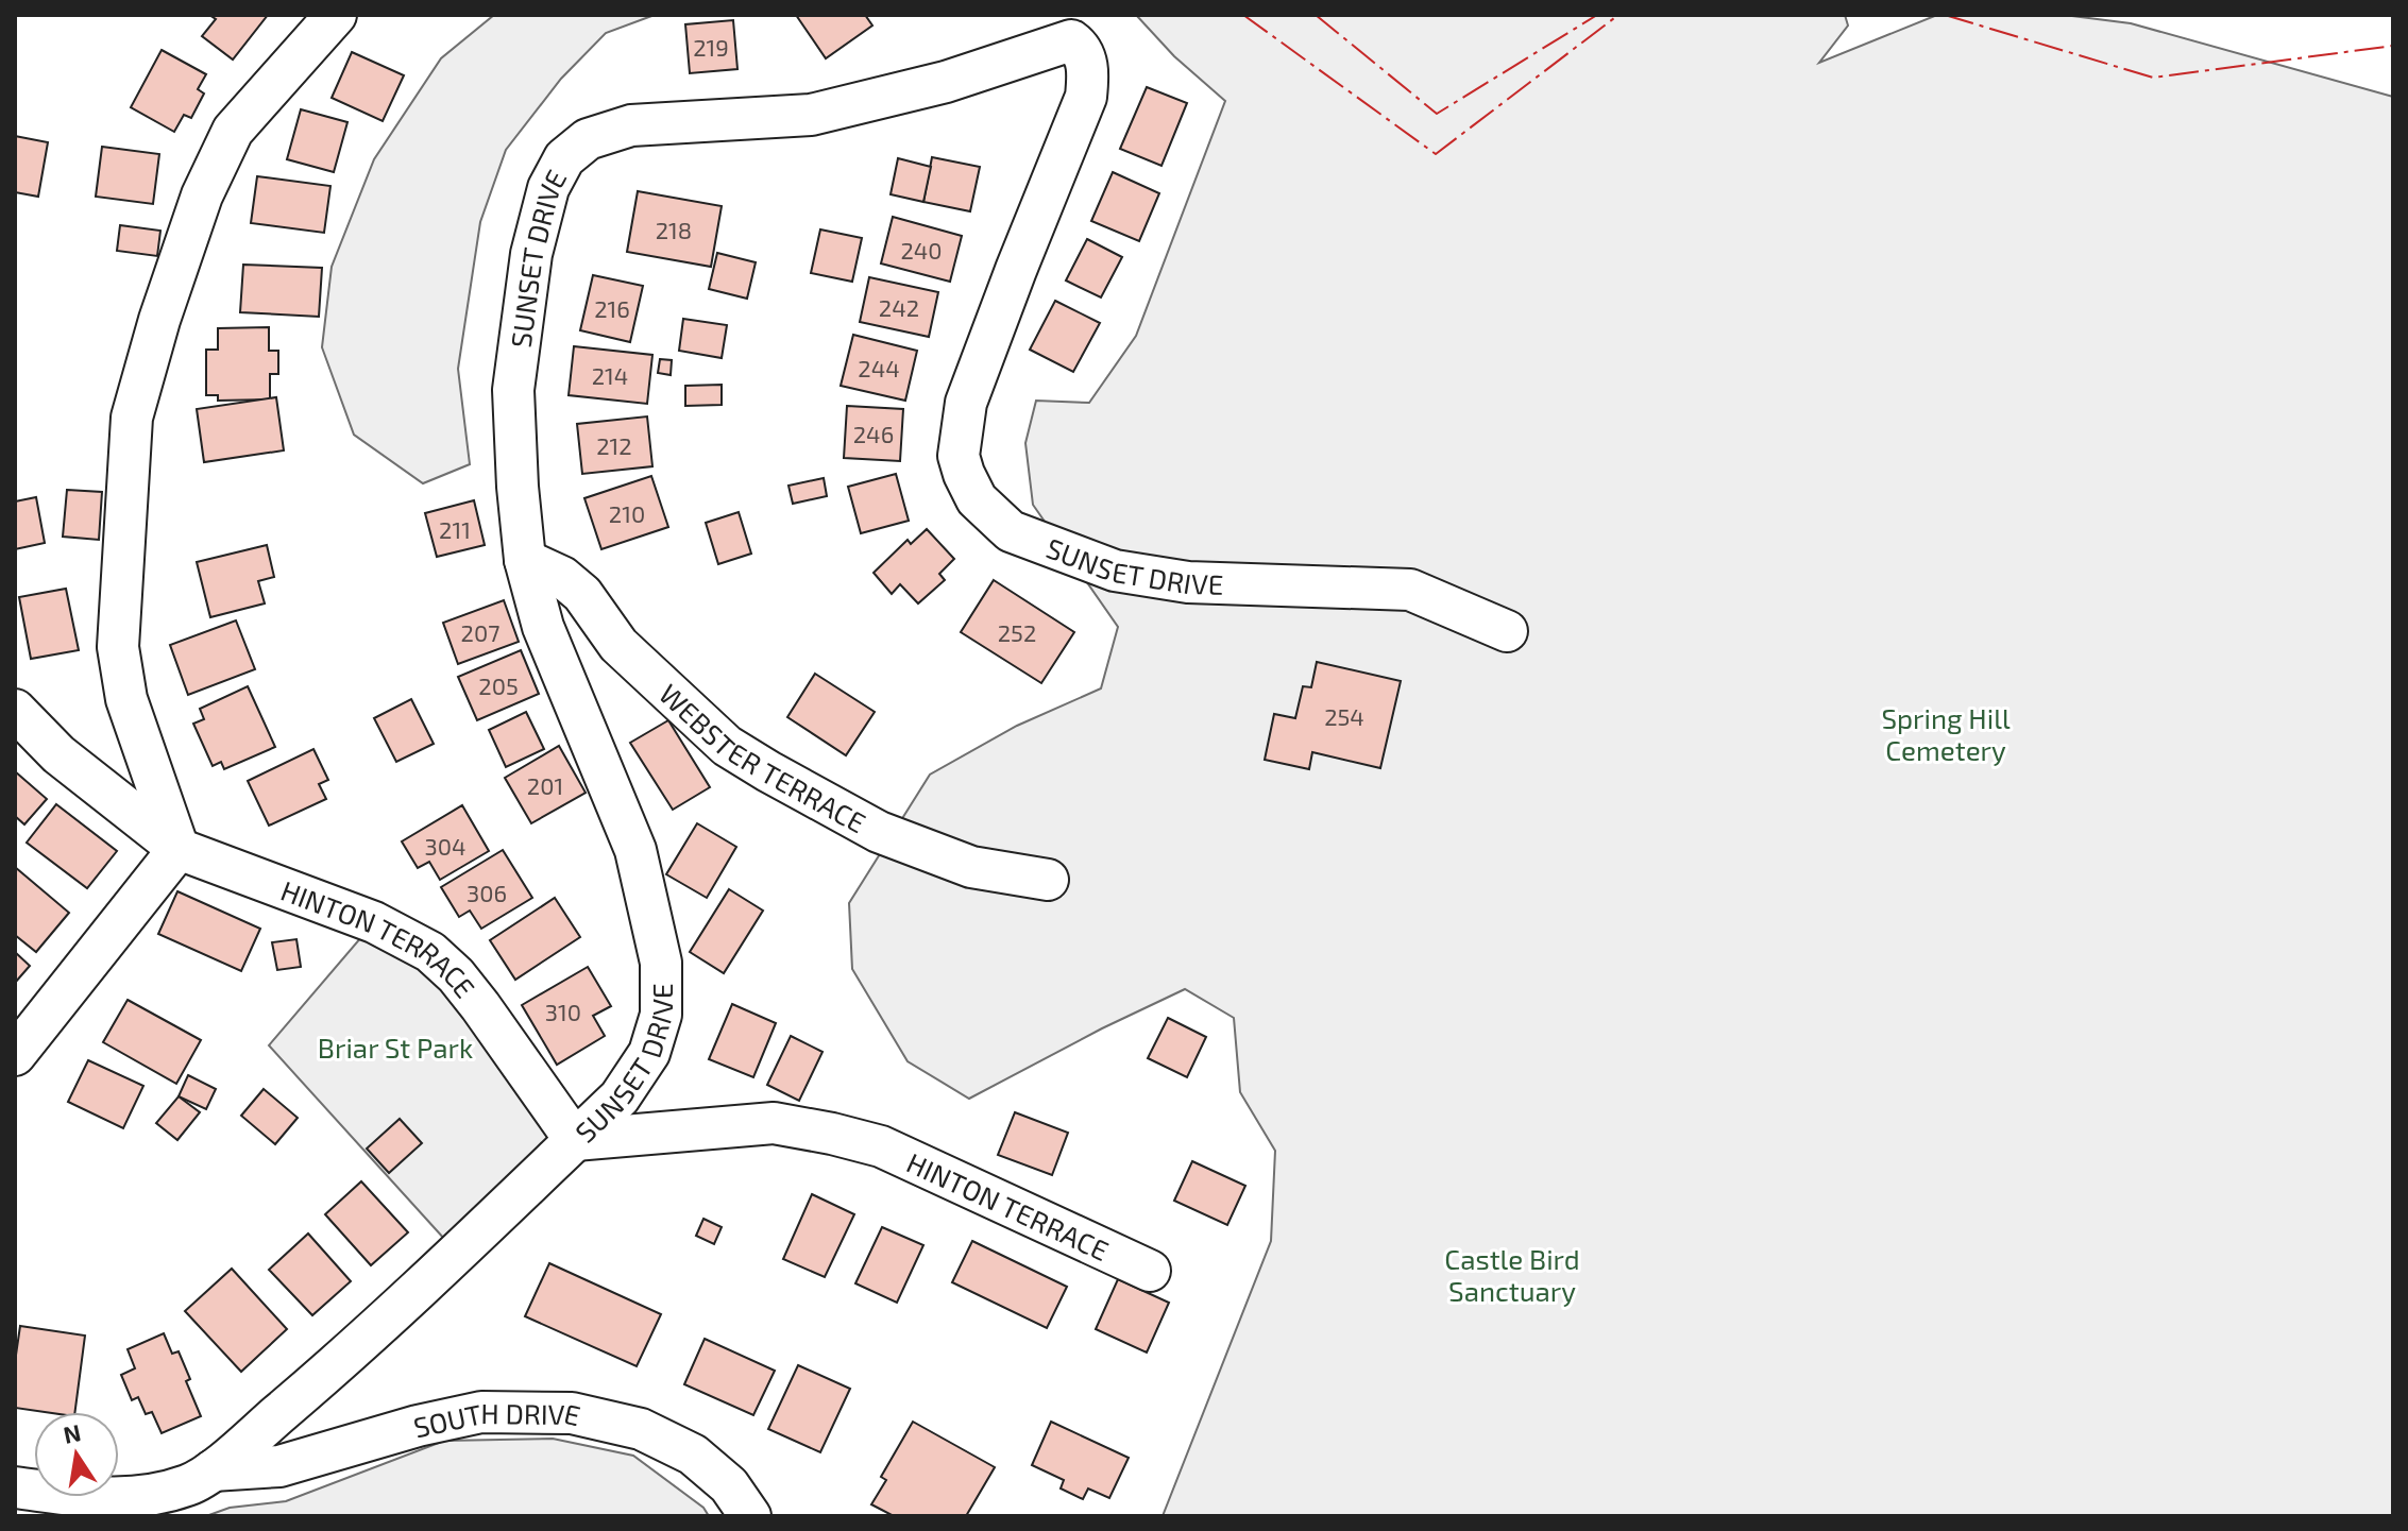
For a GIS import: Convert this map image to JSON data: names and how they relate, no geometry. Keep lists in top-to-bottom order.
{
  "streets": {
    "street": [
      "SUNSET DRIVE",
      "WEBSTER TERRACE",
      "HINTON TERRACE",
      "SOUTH DRIVE"
    ]
  },
  "crossings": [
    ["SUNSET DRIVE", "WEBSTER TERRACE"],
    ["SUNSET DRIVE", "HINTON TERRACE"],
    ["SUNSET DRIVE", "SOUTH DRIVE"]
  ],
  "parks": ["Spring Hill Cemetery", "Briar St Park", "Castle Bird Sanctuary"],
  "house_numbers": [
    "219",
    "218",
    "240",
    "242",
    "216",
    "244",
    "214",
    "246",
    "212",
    "210",
    "211",
    "207",
    "252",
    "205",
    "254",
    "201",
    "304",
    "306",
    "310"
  ],
  "north": "top"
}
